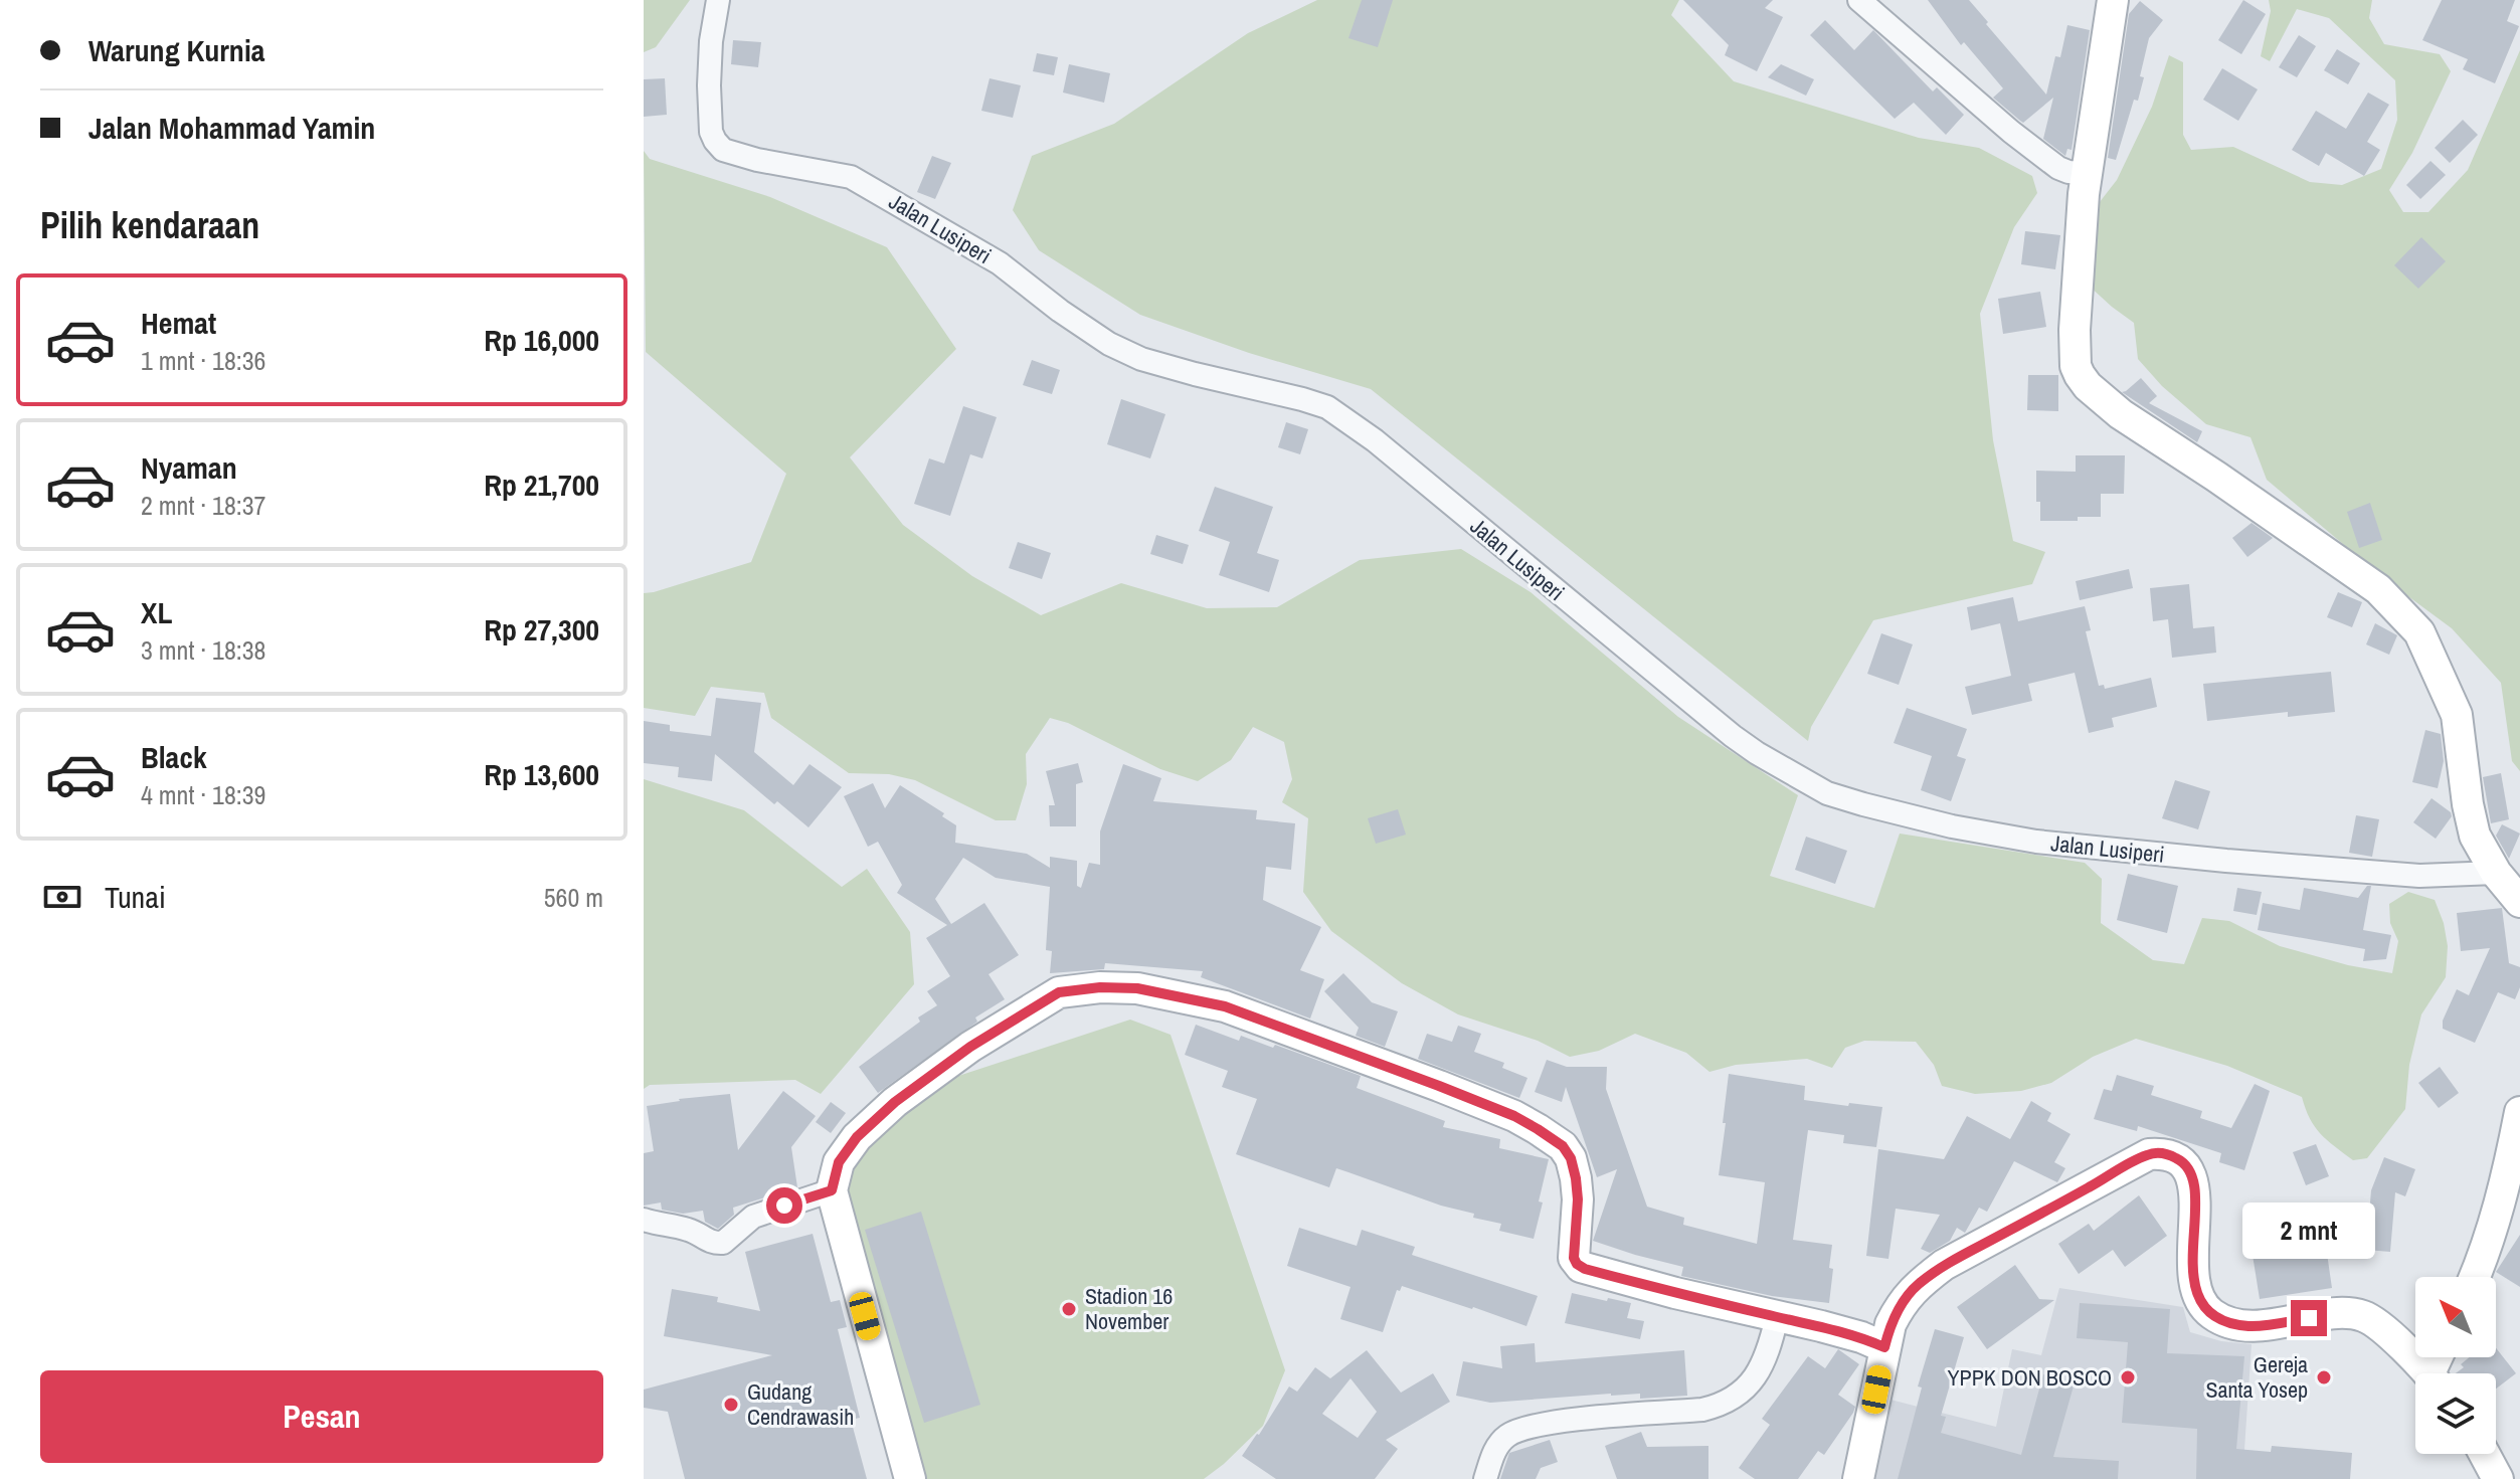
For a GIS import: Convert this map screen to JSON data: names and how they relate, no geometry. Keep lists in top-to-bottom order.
{
  "streets": {
    "street": ["Jalan Lusiperi"]
  },
  "places": [
    "Stadion 16 November",
    "YPPK DON BOSCO",
    "Gereja Santa Yosep",
    "Gudang Cendrawasih"
  ],
  "north": "top left",
  "page": {
    "banner": ["Warung Kurnia", "Jalan Mohammad Yamin"],
    "heading": "Pilih kendaraan",
    "list": [
      {
        "name": "Hemat",
        "note": "1 mnt · 18:36",
        "value": "Rp 16,000"
      },
      {
        "name": "Nyaman",
        "note": "2 mnt · 18:37",
        "value": "Rp 21,700"
      },
      {
        "name": "XL",
        "note": "3 mnt · 18:38",
        "value": "Rp 27,300"
      },
      {
        "name": "Black",
        "note": "4 mnt · 18:39",
        "value": "Rp 13,600"
      }
    ],
    "pay": ["Tunai", "560 m"],
    "bubble": "2 mnt",
    "buttons": "Pesan"
  }
}
